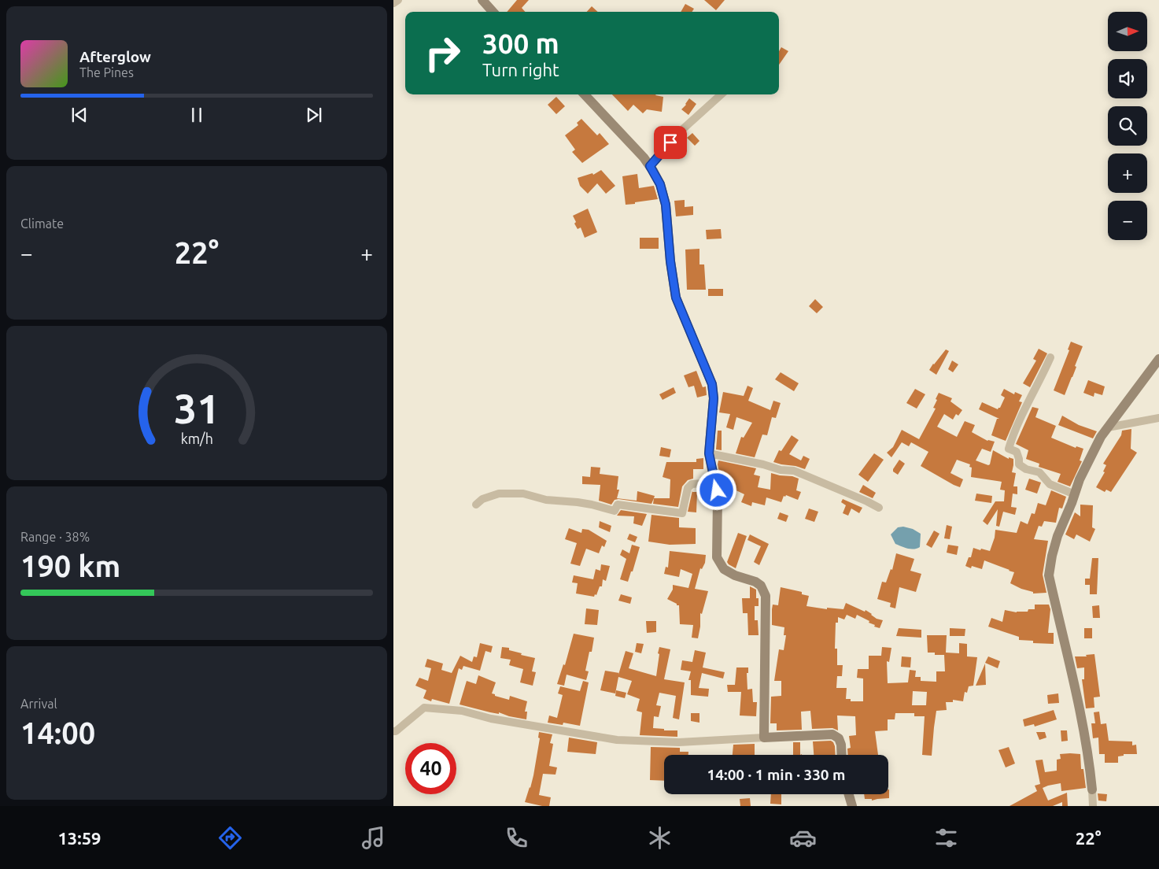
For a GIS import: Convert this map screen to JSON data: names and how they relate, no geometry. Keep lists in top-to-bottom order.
{
  "north": "right",
  "page": {
    "map_buttons": ["+", "−"],
    "turn": ["300 m", "Turn right"],
    "song": ["Afterglow", "The Pines"],
    "tile": [
      "Climate",
      ["Range · 38%", "190 km"],
      ["Arrival", "14:00"]
    ],
    "heat": ["−", "22°", "+"],
    "limit": "40",
    "trip": "14:00 · 1 min · 330 m",
    "tabs": ["13:59", "22°"],
    "gauge": ["31", "km/h"]
  }
}
